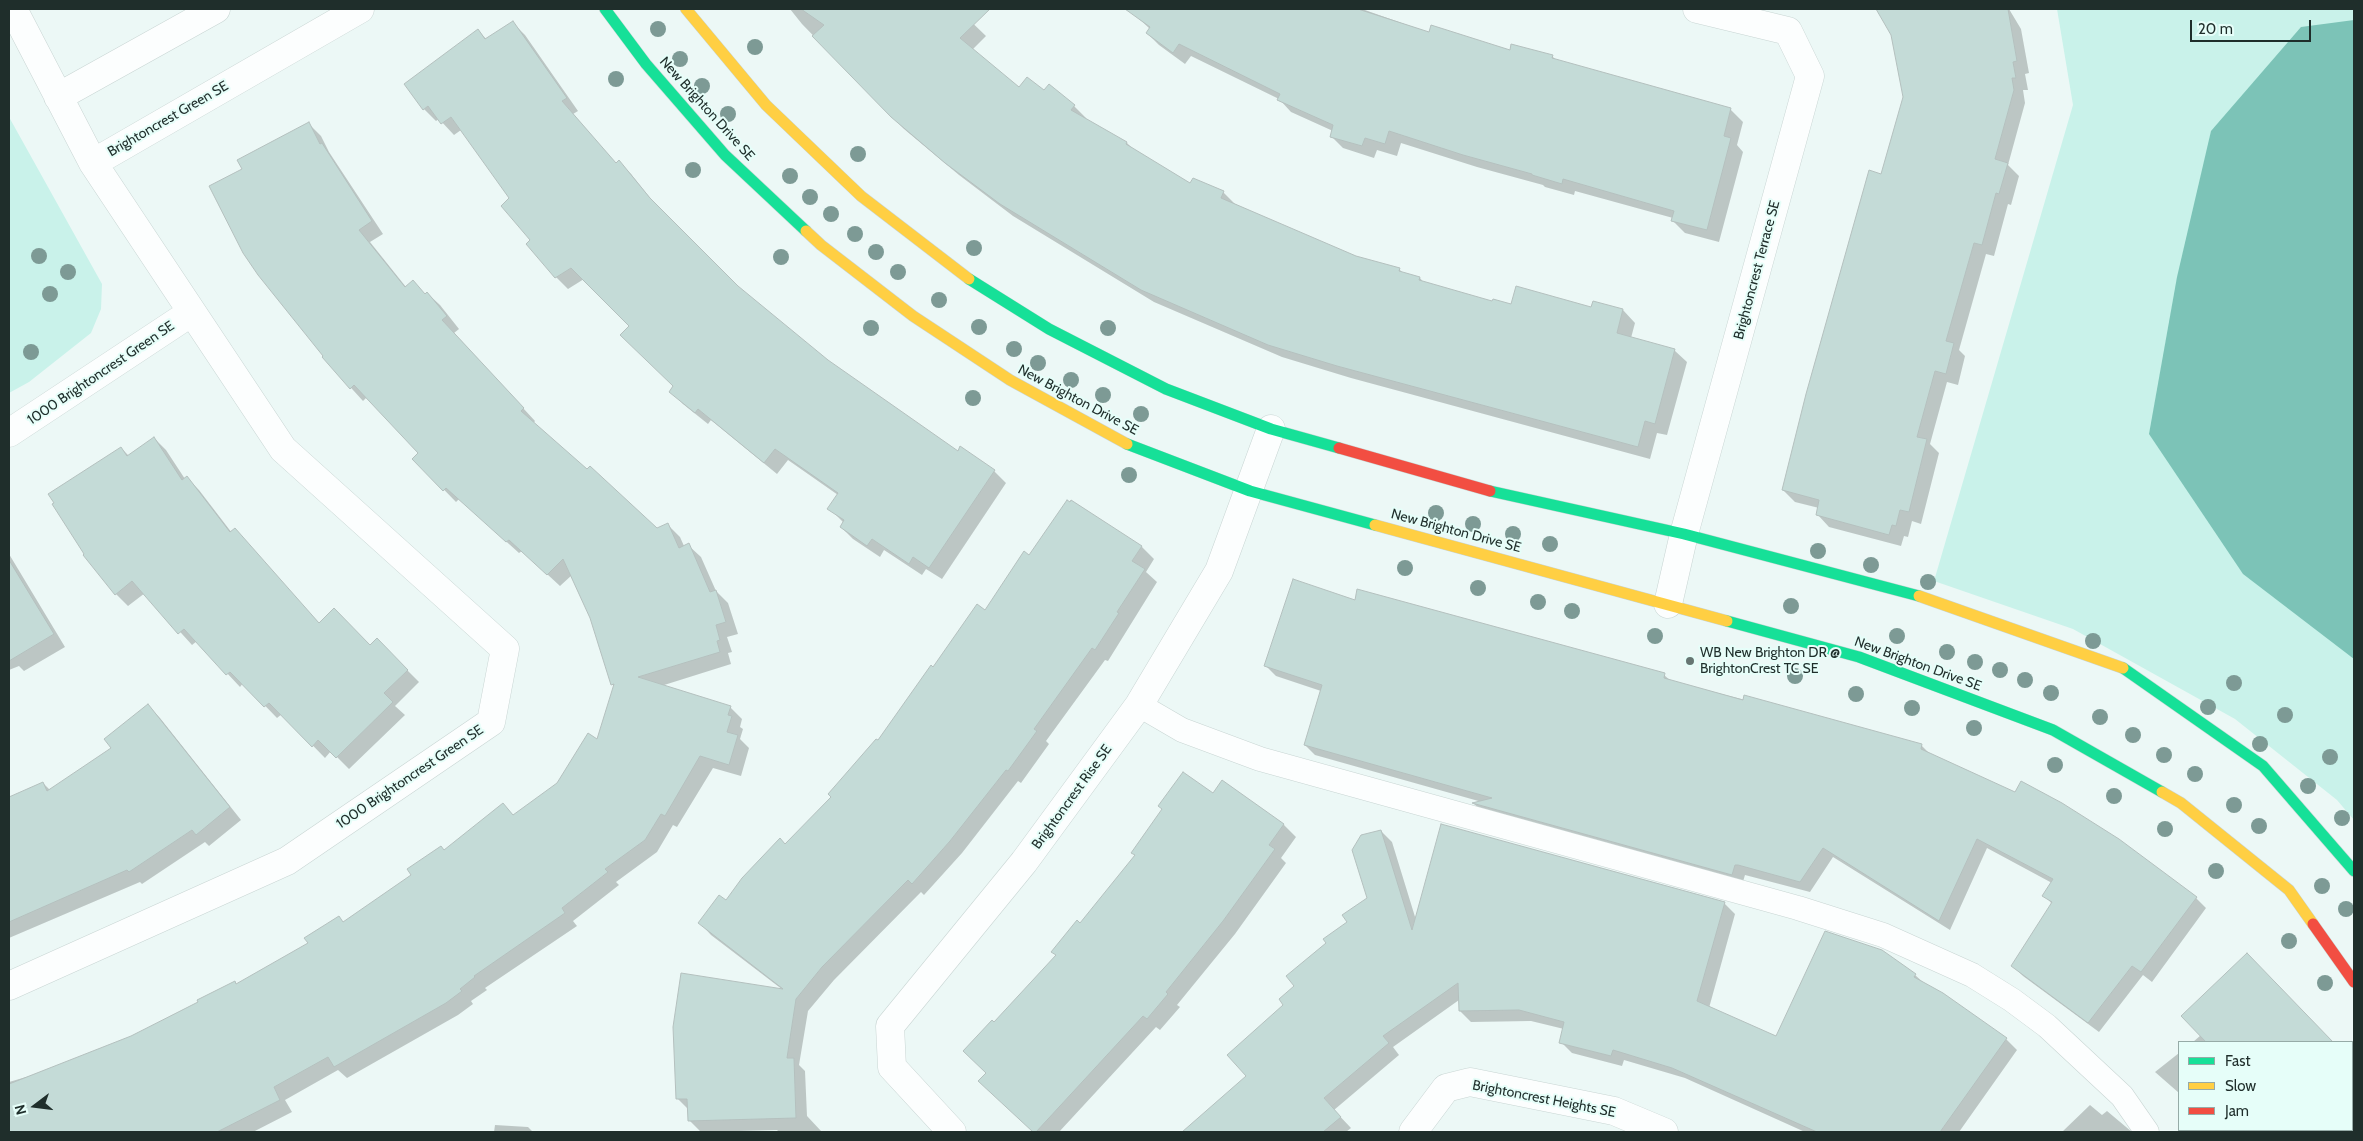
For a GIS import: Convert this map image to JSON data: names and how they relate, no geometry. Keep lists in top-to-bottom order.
{
  "streets": {
    "street": [
      "New Brighton Drive SE",
      "Brightoncrest Green SE",
      "Brightoncrest Terrace SE",
      "1000 Brightoncrest Green SE",
      "Brightoncrest Rise SE",
      "Brightoncrest Heights SE"
    ]
  },
  "crossings": [
    ["New Brighton Drive SE", "Brightoncrest Terrace SE"],
    ["New Brighton Drive SE", "Brightoncrest Rise SE"],
    ["Brightoncrest Green SE", "1000 Brightoncrest Green SE"]
  ],
  "places": ["WB New Brighton DR @ BrightonCrest TC SE"],
  "legend": ["Fast", "Slow", "Jam"],
  "scale_bar": "20 m",
  "north": "left"
}
